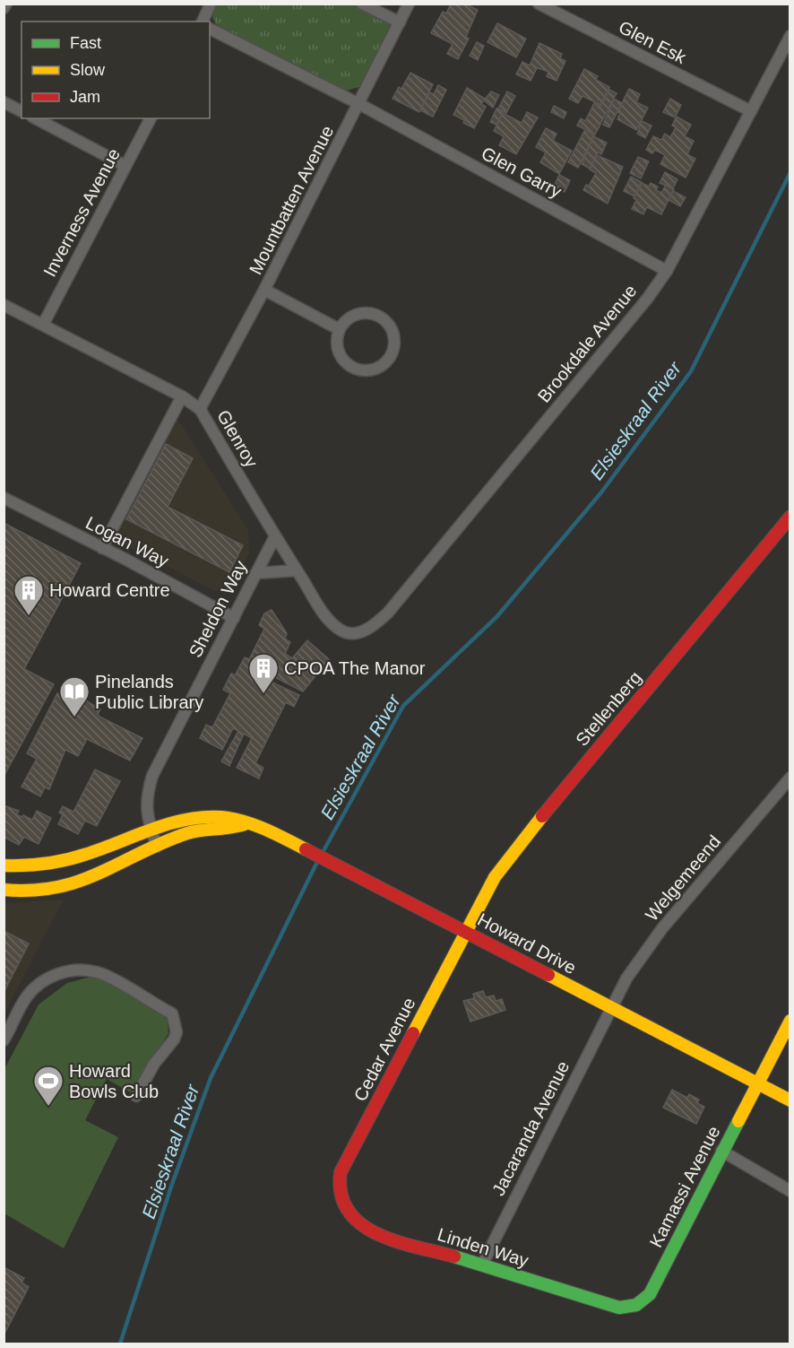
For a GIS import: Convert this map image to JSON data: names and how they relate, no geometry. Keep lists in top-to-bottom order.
{
  "streets": {
    "street": [
      "Glen Esk",
      "Glen Garry",
      "Mountbatten Avenue",
      "Inverness Avenue",
      "Brookdale Avenue",
      "Glenroy",
      "Logan Way",
      "Sheldon Way",
      "Stellenberg",
      "Welgemeend",
      "Howard Drive",
      "Cedar Avenue",
      "Jacaranda Avenue",
      "Kamassi Avenue",
      "Linden Way"
    ]
  },
  "crossings": [
    ["Glen Esk", "Brookdale Avenue"],
    ["Glen Garry", "Mountbatten Avenue"],
    ["Glen Garry", "Brookdale Avenue"],
    ["Mountbatten Avenue", "Glenroy"],
    ["Inverness Avenue", "Glenroy"],
    ["Brookdale Avenue", "Glenroy"],
    ["Glenroy", "Sheldon Way"],
    ["Logan Way", "Sheldon Way"],
    ["Sheldon Way", "Howard Drive"],
    ["Stellenberg", "Howard Drive"],
    ["Stellenberg", "Cedar Avenue"],
    ["Welgemeend", "Howard Drive"],
    ["Welgemeend", "Jacaranda Avenue"],
    ["Howard Drive", "Cedar Avenue"],
    ["Howard Drive", "Jacaranda Avenue"],
    ["Howard Drive", "Kamassi Avenue"],
    ["Cedar Avenue", "Linden Way"],
    ["Jacaranda Avenue", "Linden Way"],
    ["Kamassi Avenue", "Linden Way"]
  ],
  "water": ["Elsieskraal River"],
  "places": {
    "building": ["Howard Centre", "CPOA The Manor"],
    "library": ["Pinelands Public Library"],
    "sports": ["Howard Bowls Club"]
  },
  "legend": ["Fast", "Slow", "Jam"]
}
